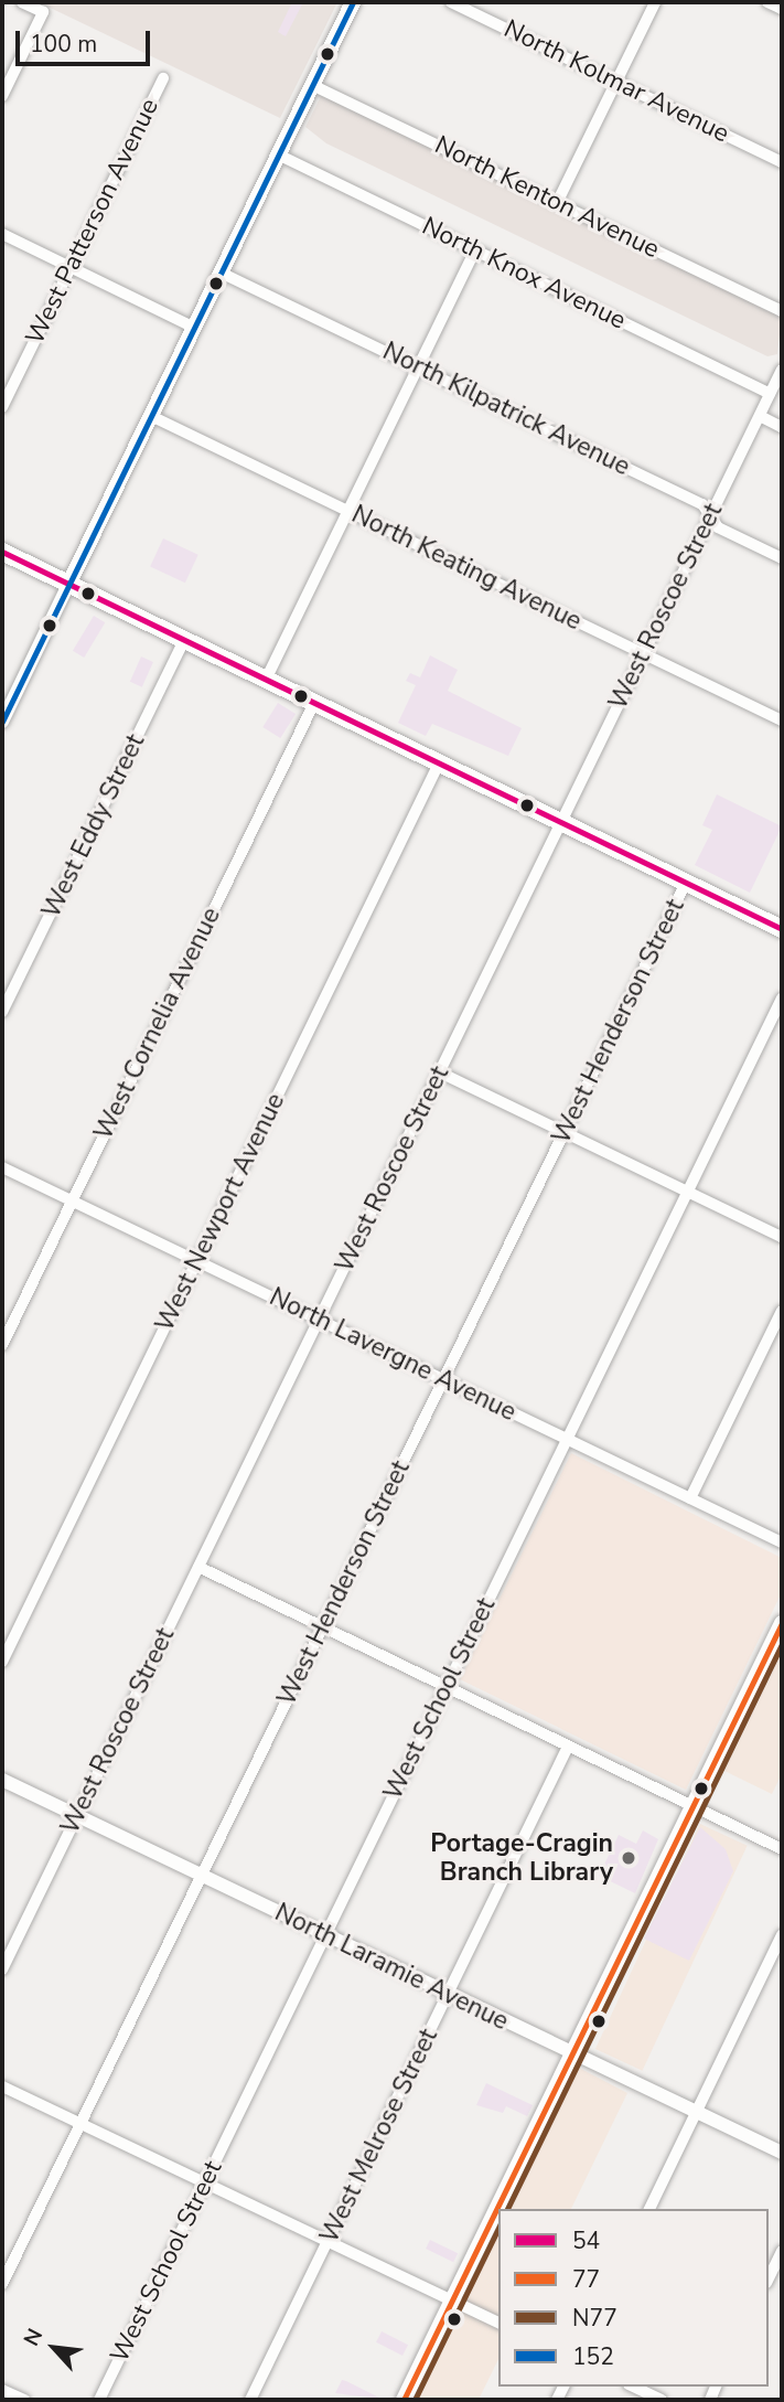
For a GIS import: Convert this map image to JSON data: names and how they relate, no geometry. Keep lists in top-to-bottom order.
{
  "streets": {
    "street": [
      "North Kolmar Avenue",
      "North Kenton Avenue",
      "West Patterson Avenue",
      "North Knox Avenue",
      "North Kilpatrick Avenue",
      "North Keating Avenue",
      "West Roscoe Street",
      "West Eddy Street",
      "West Henderson Street",
      "West Cornelia Avenue",
      "West Newport Avenue",
      "North Lavergne Avenue",
      "West School Street",
      "North Laramie Avenue",
      "West Melrose Street"
    ]
  },
  "crossings": [
    ["North Knox Avenue", "West Roscoe Street"],
    ["North Kilpatrick Avenue", "West Roscoe Street"],
    ["North Keating Avenue", "West Roscoe Street"],
    ["West Roscoe Street", "North Lavergne Avenue"],
    ["West Roscoe Street", "North Laramie Avenue"],
    ["West Henderson Street", "North Lavergne Avenue"],
    ["West Henderson Street", "North Laramie Avenue"],
    ["West Cornelia Avenue", "North Lavergne Avenue"],
    ["West Newport Avenue", "North Lavergne Avenue"],
    ["North Lavergne Avenue", "West School Street"],
    ["West School Street", "North Laramie Avenue"],
    ["North Laramie Avenue", "West Melrose Street"]
  ],
  "places": ["Portage-Cragin Branch Library"],
  "lines": [
    "transit line 152",
    "transit line 54",
    "transit line 77",
    "transit line N77"
  ],
  "legend": [
    "54",
    "77",
    "N77",
    "152"
  ],
  "scale_bar": "100 m",
  "north": "top left"
}
